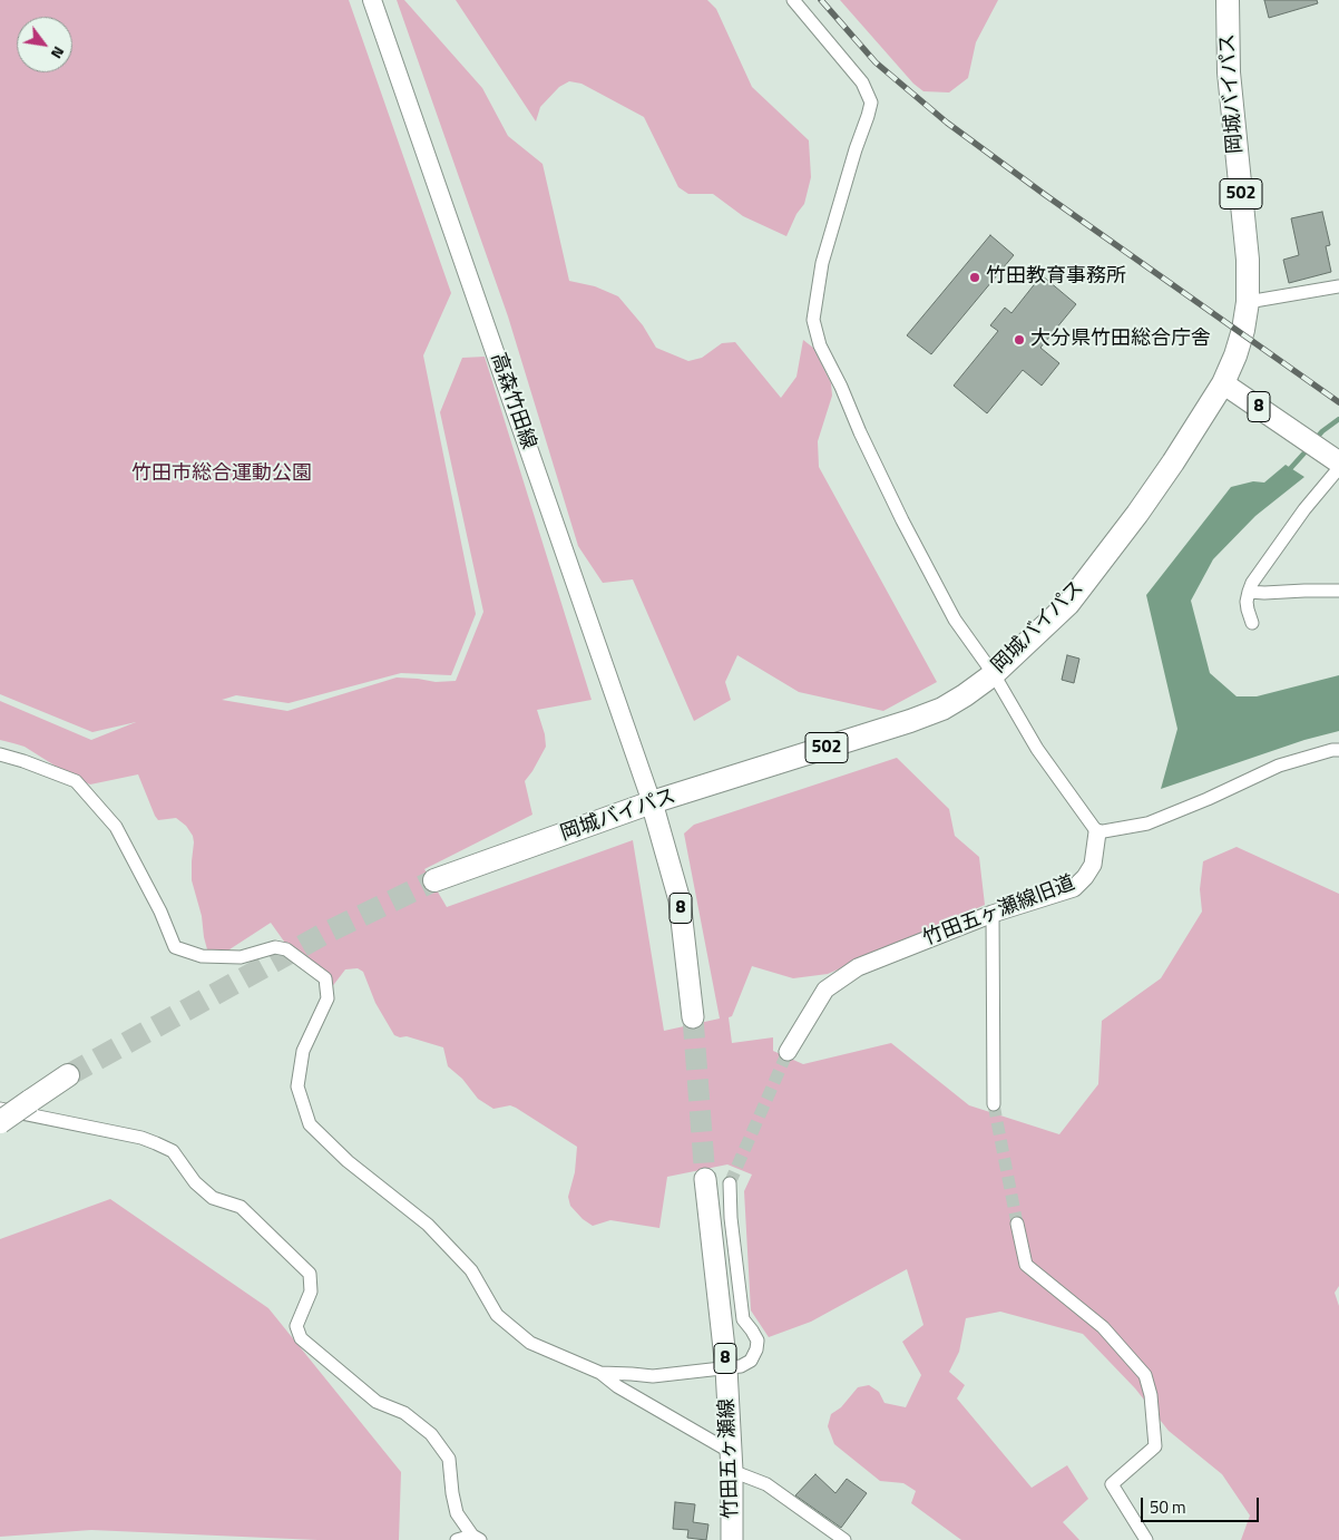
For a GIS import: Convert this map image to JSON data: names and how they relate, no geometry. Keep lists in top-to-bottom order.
{
  "streets": {
    "highway": ["岡城バイパス", "502"],
    "main road": ["高森竹田線", "8", "竹田五ヶ瀬線"],
    "street": ["竹田五ヶ瀬線旧道"]
  },
  "crossings": [
    ["岡城バイパス", "高森竹田線"],
    ["岡城バイパス", "8"],
    ["高森竹田線", "8"]
  ],
  "parks": ["竹田市総合運動公園"],
  "places": ["竹田教育事務所", "大分県竹田総合庁舎"],
  "scale_bar": "50 m",
  "north": "bottom right"
}
